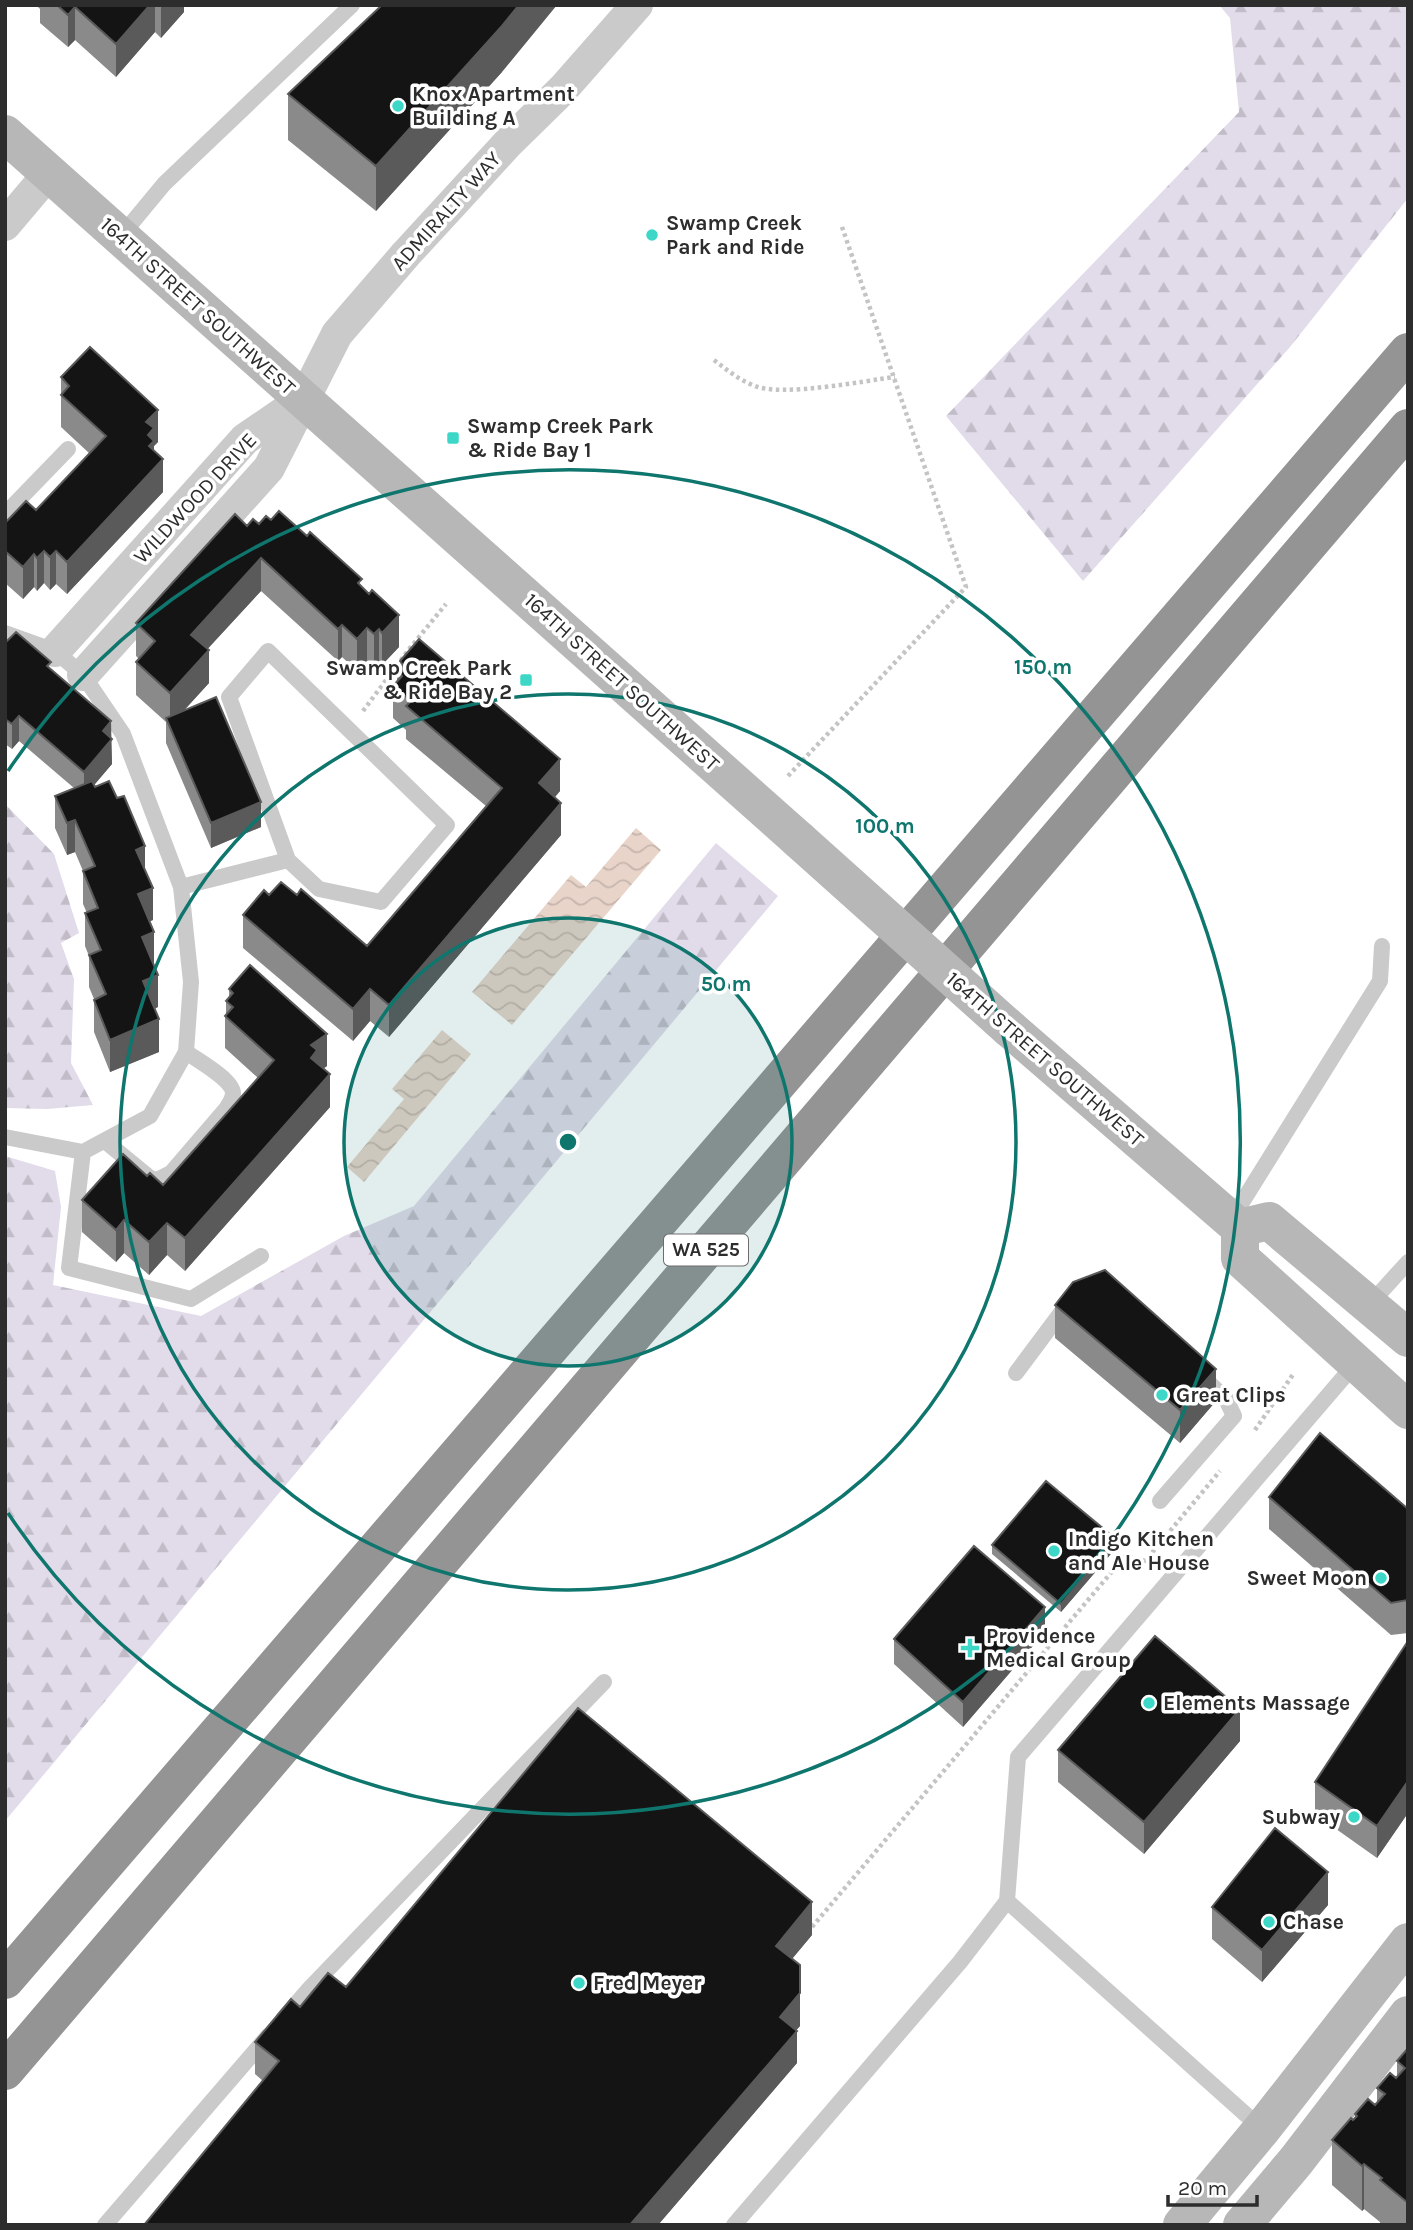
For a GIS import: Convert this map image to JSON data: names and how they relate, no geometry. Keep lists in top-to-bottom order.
{
  "streets": {
    "highway": ["WA 525"],
    "main road": ["164TH STREET SOUTHWEST"],
    "street": ["ADMIRALTY WAY", "WILDWOOD DRIVE"]
  },
  "crossings": [
    ["ADMIRALTY WAY", "164TH STREET SOUTHWEST"],
    ["ADMIRALTY WAY", "WILDWOOD DRIVE"],
    ["164TH STREET SOUTHWEST", "WILDWOOD DRIVE"]
  ],
  "places": {
    "other": [
      "Knox Apartment Building A",
      "Swamp Creek Park and Ride",
      "Great Clips",
      "Indigo Kitchen and Ale House",
      "Sweet Moon",
      "Elements Massage",
      "Subway",
      "Chase",
      "Fred Meyer"
    ],
    "transit": ["Swamp Creek Park & Ride Bay 1", "Swamp Creek Park & Ride Bay 2"],
    "health": ["Providence Medical Group"]
  },
  "scale_bar": "20 m",
  "rings": ["150 m", "100 m", "50 m"]
}
